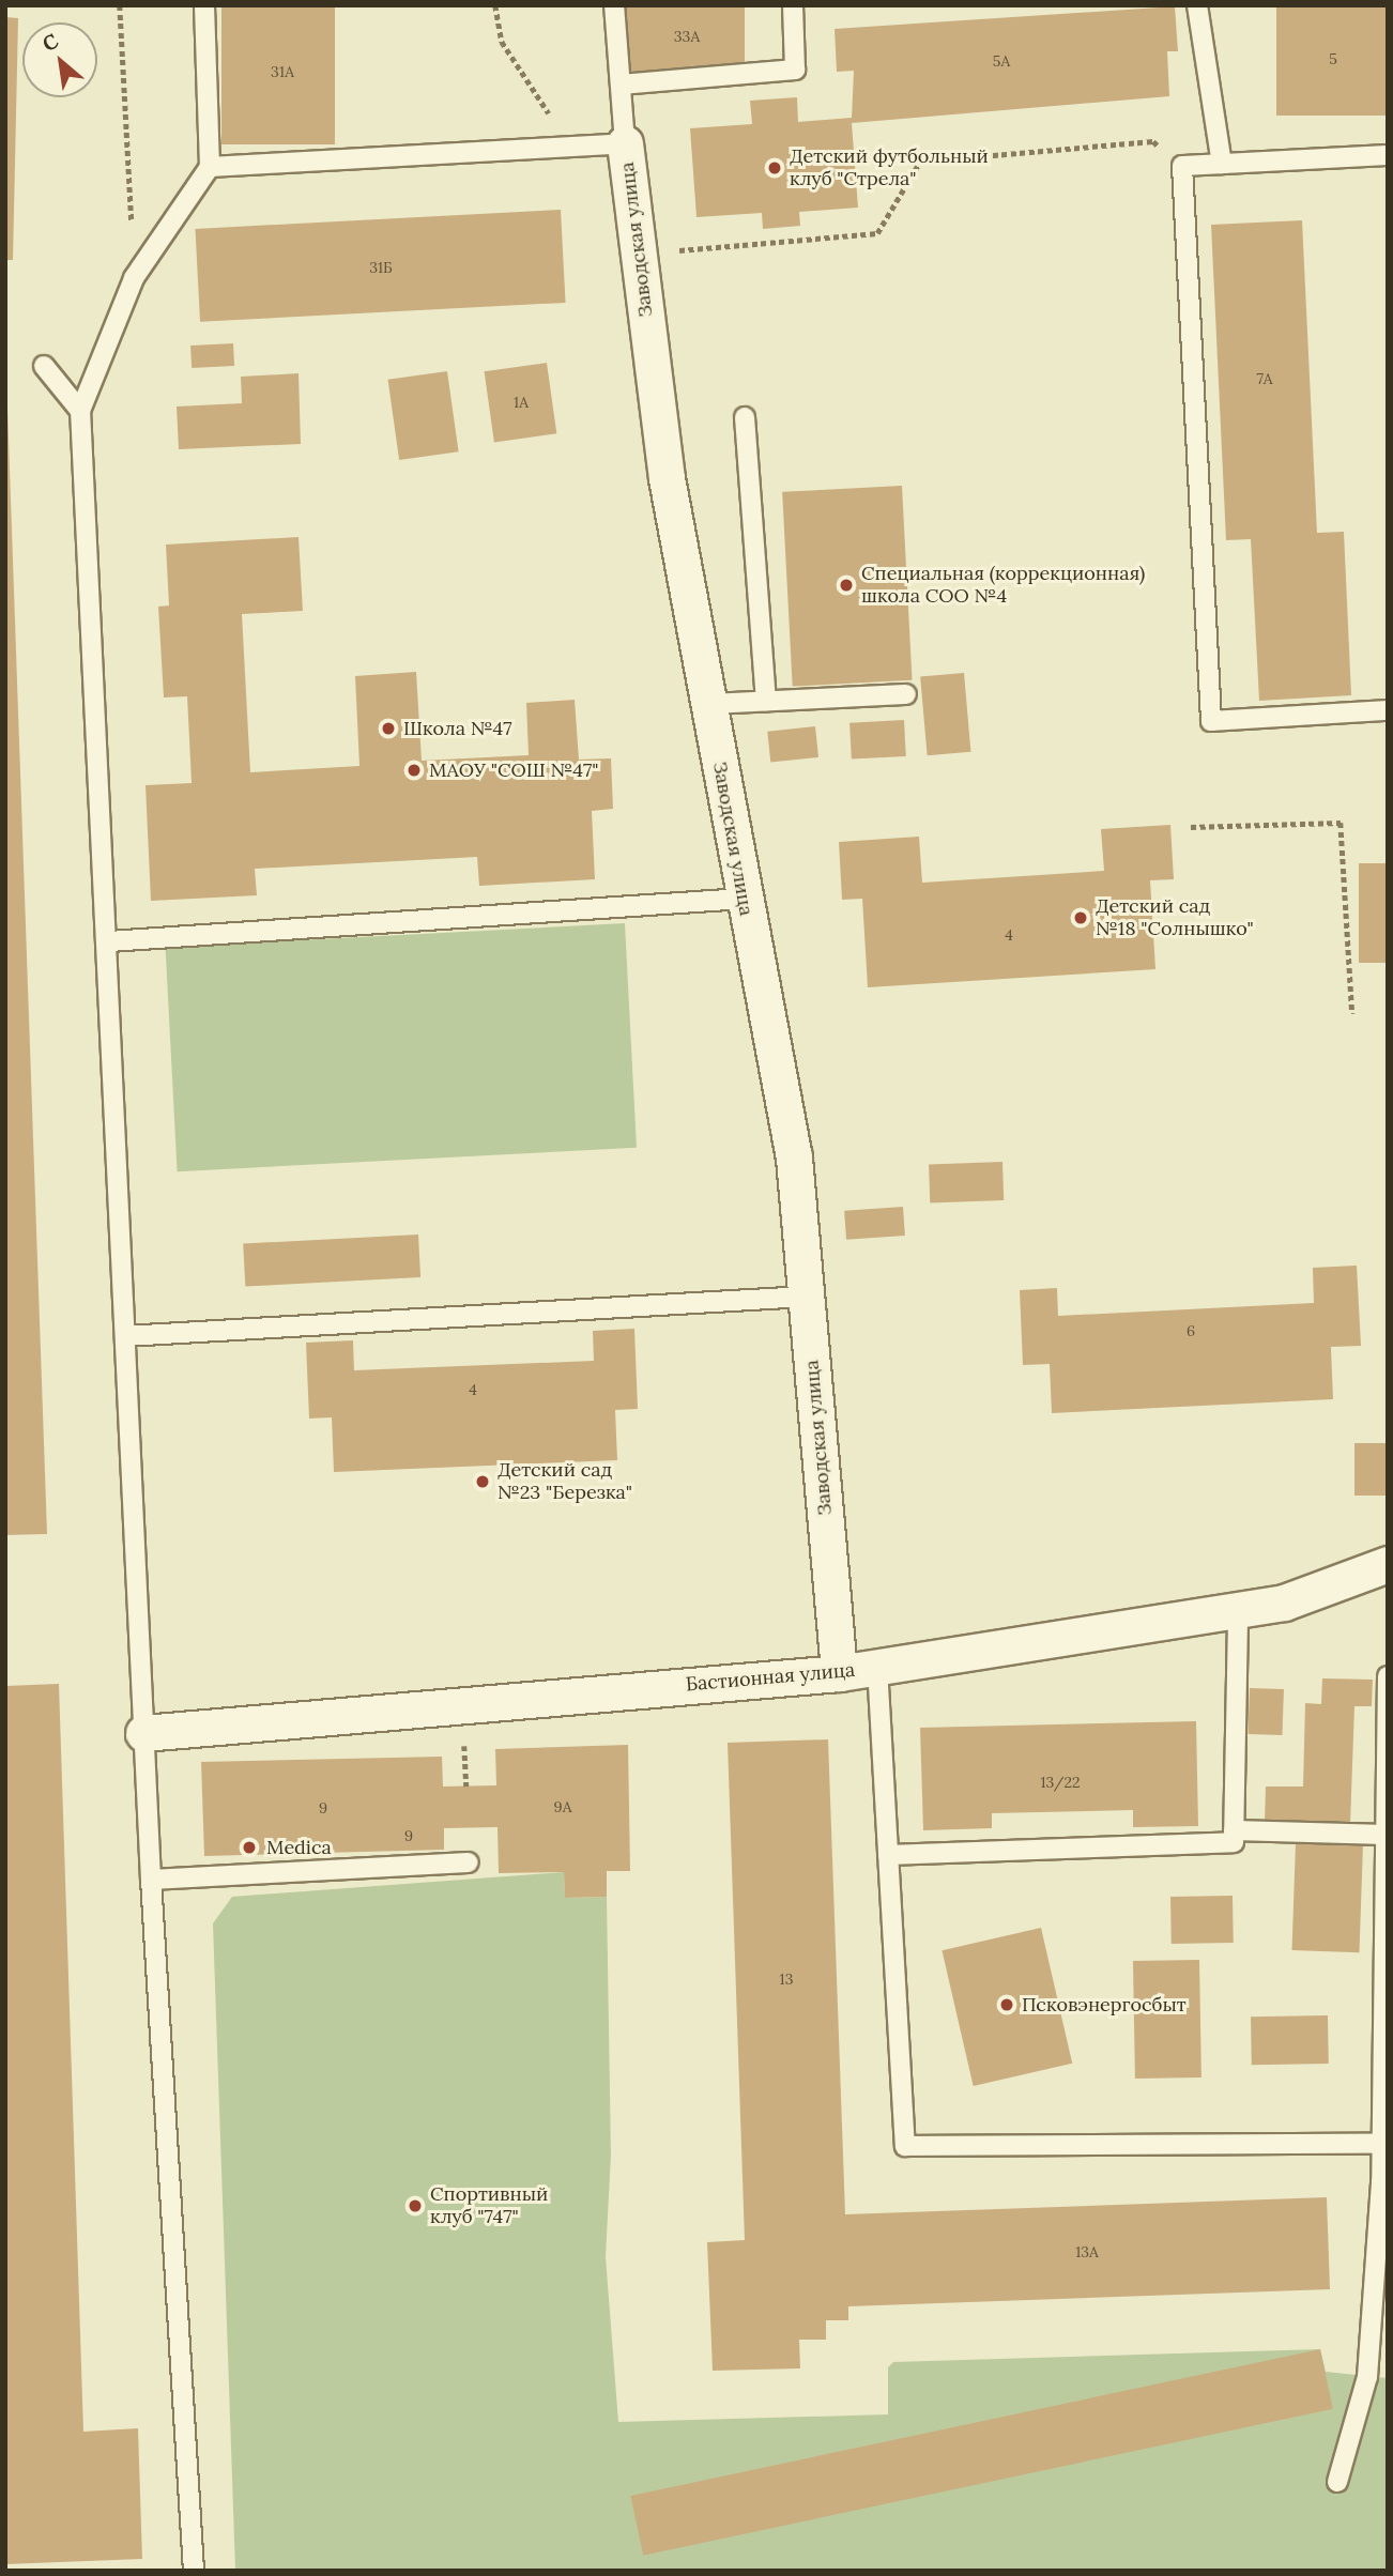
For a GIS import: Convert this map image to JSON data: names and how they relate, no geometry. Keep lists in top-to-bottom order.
{
  "streets": {
    "street": ["Заводская улица", "Бастионная улица"]
  },
  "crossings": [
    ["Заводская улица", "Бастионная улица"]
  ],
  "places": [
    "Детский футбольный клуб \"Стрела\"",
    "Специальная (коррекционная) школа СОО №4",
    "Школа №47",
    "МАОУ \"СОШ №47\"",
    "Детский сад №18 \"Солнышко\"",
    "Детский сад №23 \"Березка\"",
    "Medica",
    "Псковэнергосбыт",
    "Спортивный клуб \"747\""
  ],
  "house_numbers": [
    "33А",
    "5",
    "5А",
    "31А",
    "31Б",
    "7А",
    "1А",
    "4",
    "6",
    "4",
    "13/22",
    "9А",
    "9",
    "9",
    "13",
    "13А"
  ],
  "north": "top left"
}
